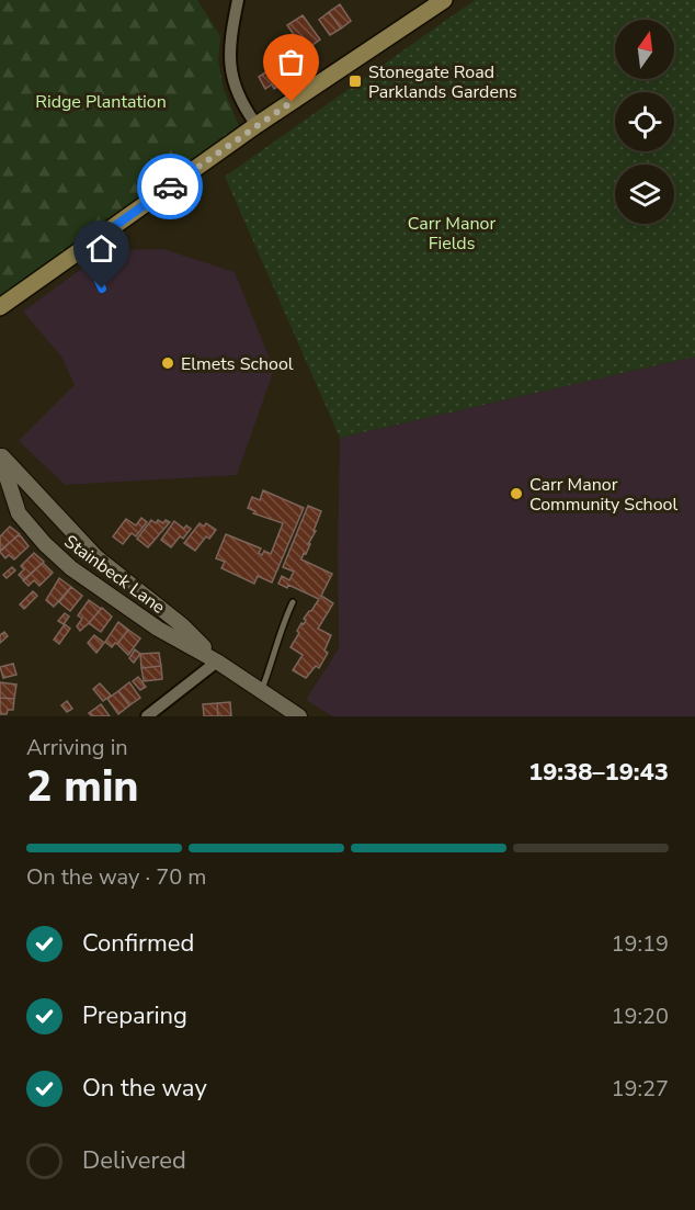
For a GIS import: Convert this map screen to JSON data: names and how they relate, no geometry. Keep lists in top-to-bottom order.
{
  "streets": {
    "street": ["Stainbeck Lane"]
  },
  "parks": ["Ridge Plantation", "Carr Manor Fields"],
  "places": {
    "transit": ["Stonegate Road Parklands Gardens"],
    "other": ["Elmets School", "Carr Manor Community School"]
  },
  "north": "top",
  "page": {
    "heading": ["2 min", "Arriving in", "19:38–19:43"],
    "bar": "On the way · 70 m",
    "list": [
      ["Confirmed", "19:19"],
      ["Preparing", "19:20"],
      ["On the way", "19:27"],
      "Delivered"
    ]
  }
}
